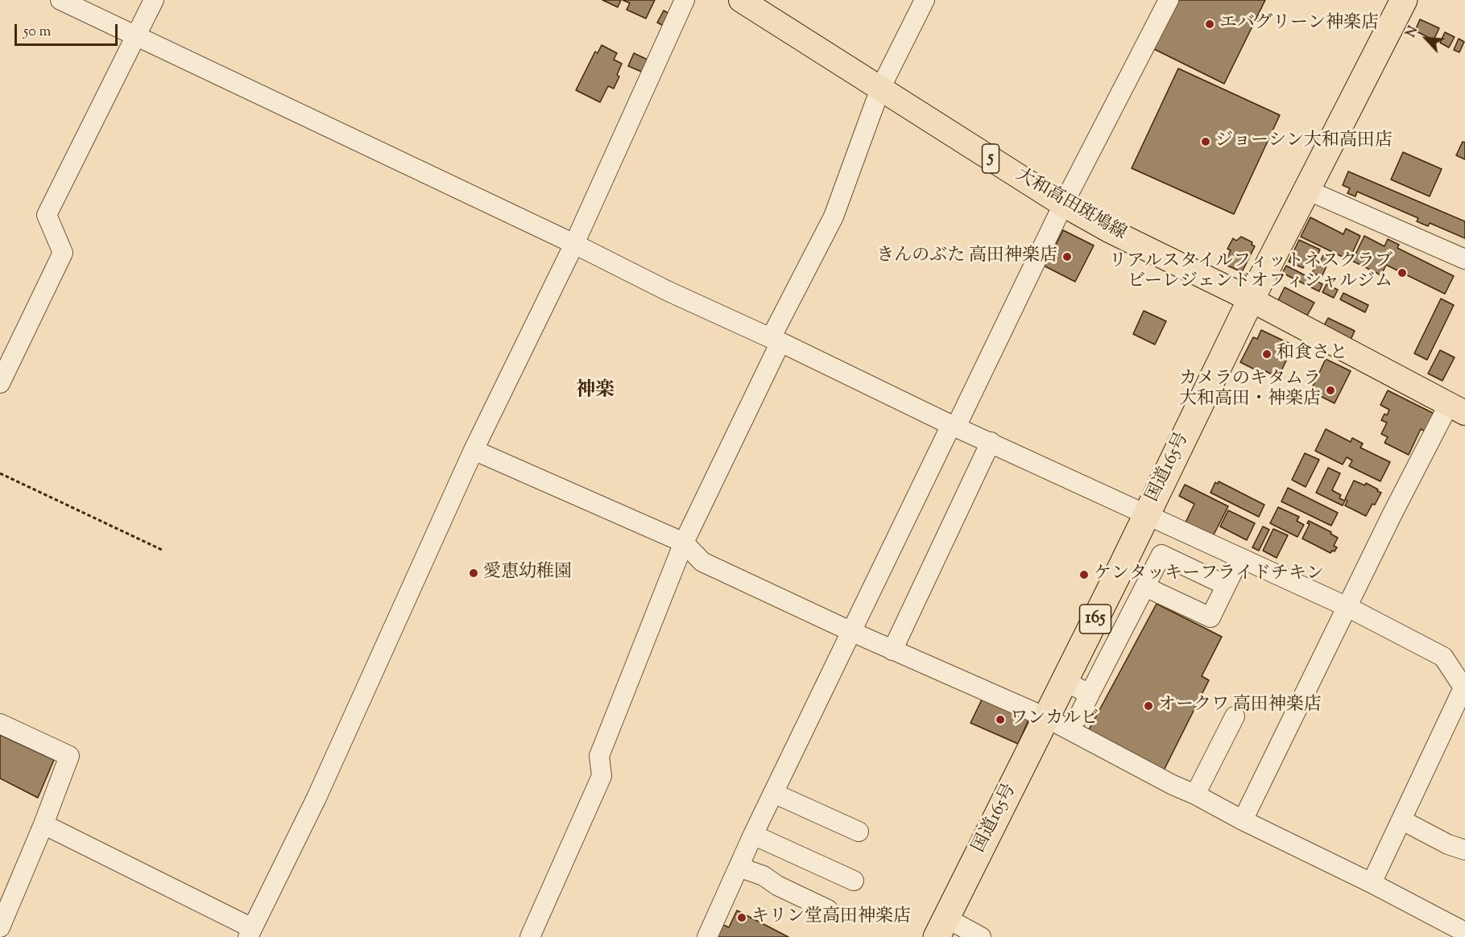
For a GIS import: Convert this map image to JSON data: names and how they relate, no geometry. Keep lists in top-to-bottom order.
{
  "streets": {
    "highway": ["国道165号", "165"],
    "main road": ["5", "大和高田斑鳩線"]
  },
  "crossings": [
    ["大和高田斑鳩線", "国道165号"]
  ],
  "districts": ["神楽"],
  "places": [
    "エバグリーン神楽店",
    "ジョーシン大和高田店",
    "きんのぶた 高田神楽店",
    "リアルスタイルフィットネスクラブ ビーレジェンドオフィシャルジム",
    "和食さと",
    "カメラのキタムラ 大和高田・神楽店",
    "愛恵幼稚園",
    "ケンタッキーフライドチキン",
    "オークワ 高田神楽店",
    "ワンカルビ",
    "キリン堂高田神楽店"
  ],
  "scale_bar": "50 m",
  "north": "top left"
}
